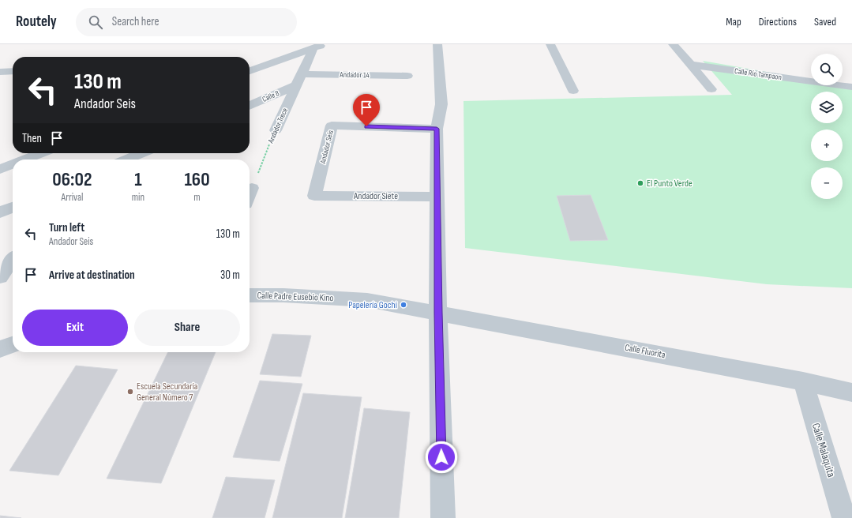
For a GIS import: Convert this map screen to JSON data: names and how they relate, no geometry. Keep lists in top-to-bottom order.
{
  "streets": {
    "street": [
      "Calle Río Tampaon",
      "Andador 14",
      "Calle 8",
      "Andador Trece",
      "Andador Seis",
      "Andador Siete",
      "Calle Padre Eusebio Kino",
      "Calle Fluorita",
      "Calle Malaquita"
    ]
  },
  "crossings": [
    ["Andador 14", "Andador Trece"],
    ["Calle 8", "Andador Trece"],
    ["Andador Seis", "Andador Siete"],
    ["Calle Padre Eusebio Kino", "Calle Fluorita"],
    ["Calle Fluorita", "Calle Malaquita"]
  ],
  "places": ["El Punto Verde", "Papelería Gochi", "Escuela Secundaria General Número 7"],
  "page": {
    "header": "Routely",
    "search": "Search here",
    "nav": ["Map", "Directions", "Saved"],
    "map_buttons": ["+", "−"],
    "turn": ["130 m", "Andador Seis"],
    "then": "Then",
    "eta": [
      "06:02",
      "Arrival",
      "1",
      "min",
      "160",
      "m"
    ],
    "list": [
      {
        "name": "Turn left",
        "note": "Andador Seis",
        "value": "130 m"
      },
      {
        "name": "Arrive at destination",
        "value": "30 m"
      }
    ],
    "buttons": ["Exit", "Share"]
  }
}
